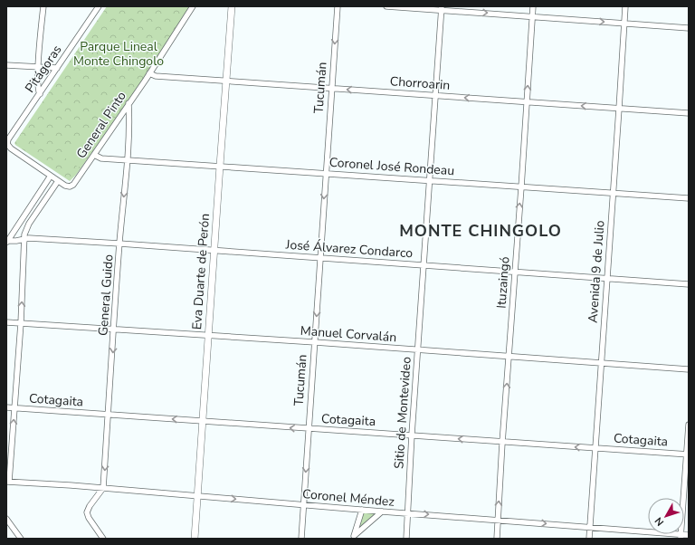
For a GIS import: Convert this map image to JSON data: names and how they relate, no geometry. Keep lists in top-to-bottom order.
{
  "streets": {
    "main road": ["Eva Duarte de Perón"],
    "street": [
      "Pitágoras",
      "Chorroarin",
      "Tucumán",
      "General Pinto",
      "Coronel José Rondeau",
      "José Álvarez Condarco",
      "Avenida 9 de Julio",
      "Ituzaingó",
      "General Guido",
      "Manuel Corvalán",
      "Cotagaita",
      "Sitio de Montevideo",
      "Coronel Méndez"
    ]
  },
  "crossings": [
    ["Chorroarin", "Tucumán"],
    ["Chorroarin", "General Pinto"],
    ["Chorroarin", "Eva Duarte de Perón"],
    ["Chorroarin", "Avenida 9 de Julio"],
    ["Chorroarin", "Ituzaingó"],
    ["Chorroarin", "Sitio de Montevideo"],
    ["Tucumán", "Coronel José Rondeau"],
    ["Tucumán", "José Álvarez Condarco"],
    ["Tucumán", "Manuel Corvalán"],
    ["Tucumán", "Cotagaita"],
    ["Tucumán", "Coronel Méndez"],
    ["General Pinto", "Coronel José Rondeau"],
    ["General Pinto", "General Guido"],
    ["Coronel José Rondeau", "Eva Duarte de Perón"],
    ["Coronel José Rondeau", "Avenida 9 de Julio"],
    ["Coronel José Rondeau", "Ituzaingó"],
    ["Coronel José Rondeau", "General Guido"],
    ["Coronel José Rondeau", "Sitio de Montevideo"],
    ["José Álvarez Condarco", "Eva Duarte de Perón"],
    ["José Álvarez Condarco", "Avenida 9 de Julio"],
    ["José Álvarez Condarco", "Ituzaingó"],
    ["José Álvarez Condarco", "General Guido"],
    ["José Álvarez Condarco", "Sitio de Montevideo"],
    ["Eva Duarte de Perón", "Manuel Corvalán"],
    ["Eva Duarte de Perón", "Cotagaita"],
    ["Eva Duarte de Perón", "Coronel Méndez"],
    ["Avenida 9 de Julio", "Manuel Corvalán"],
    ["Avenida 9 de Julio", "Cotagaita"],
    ["Avenida 9 de Julio", "Coronel Méndez"],
    ["Ituzaingó", "Manuel Corvalán"],
    ["Ituzaingó", "Cotagaita"],
    ["Ituzaingó", "Coronel Méndez"],
    ["General Guido", "Manuel Corvalán"],
    ["General Guido", "Cotagaita"],
    ["General Guido", "Coronel Méndez"],
    ["Manuel Corvalán", "Sitio de Montevideo"],
    ["Cotagaita", "Sitio de Montevideo"],
    ["Sitio de Montevideo", "Coronel Méndez"]
  ],
  "one_way": [
    "Chorroarin",
    "Tucumán",
    "Ituzaingó",
    "General Guido",
    "Cotagaita",
    "Coronel Méndez"
  ],
  "districts": ["MONTE CHINGOLO"],
  "parks": ["Parque Lineal Monte Chingolo"],
  "north": "bottom left"
}
